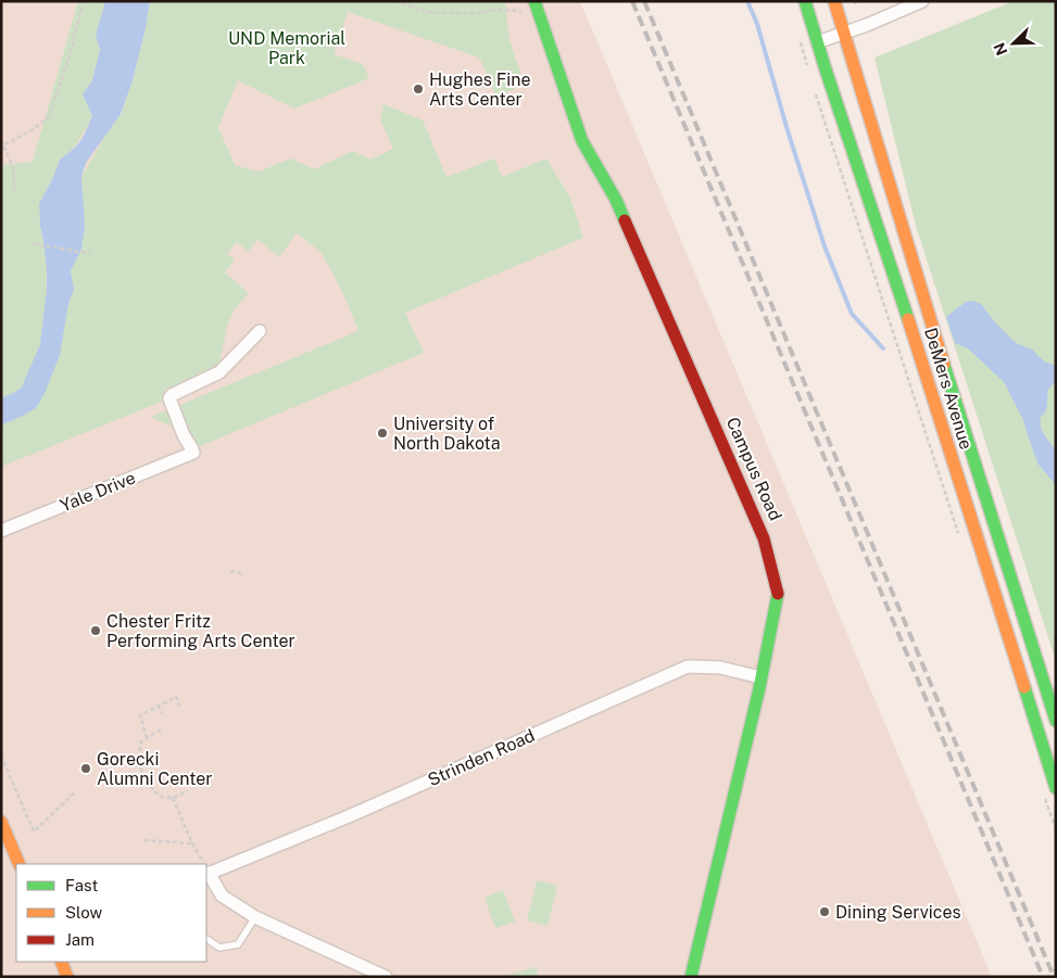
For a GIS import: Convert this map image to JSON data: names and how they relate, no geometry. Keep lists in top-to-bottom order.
{
  "streets": {
    "main road": ["DeMers Avenue", "Campus Road"],
    "street": ["Yale Drive", "Strinden Road"]
  },
  "crossings": [
    ["Campus Road", "Strinden Road"]
  ],
  "parks": ["UND Memorial Park"],
  "places": [
    "Hughes Fine Arts Center",
    "University of North Dakota",
    "Chester Fritz Performing Arts Center",
    "Gorecki Alumni Center",
    "Dining Services"
  ],
  "legend": ["Fast", "Slow", "Jam"],
  "north": "bottom left"
}
